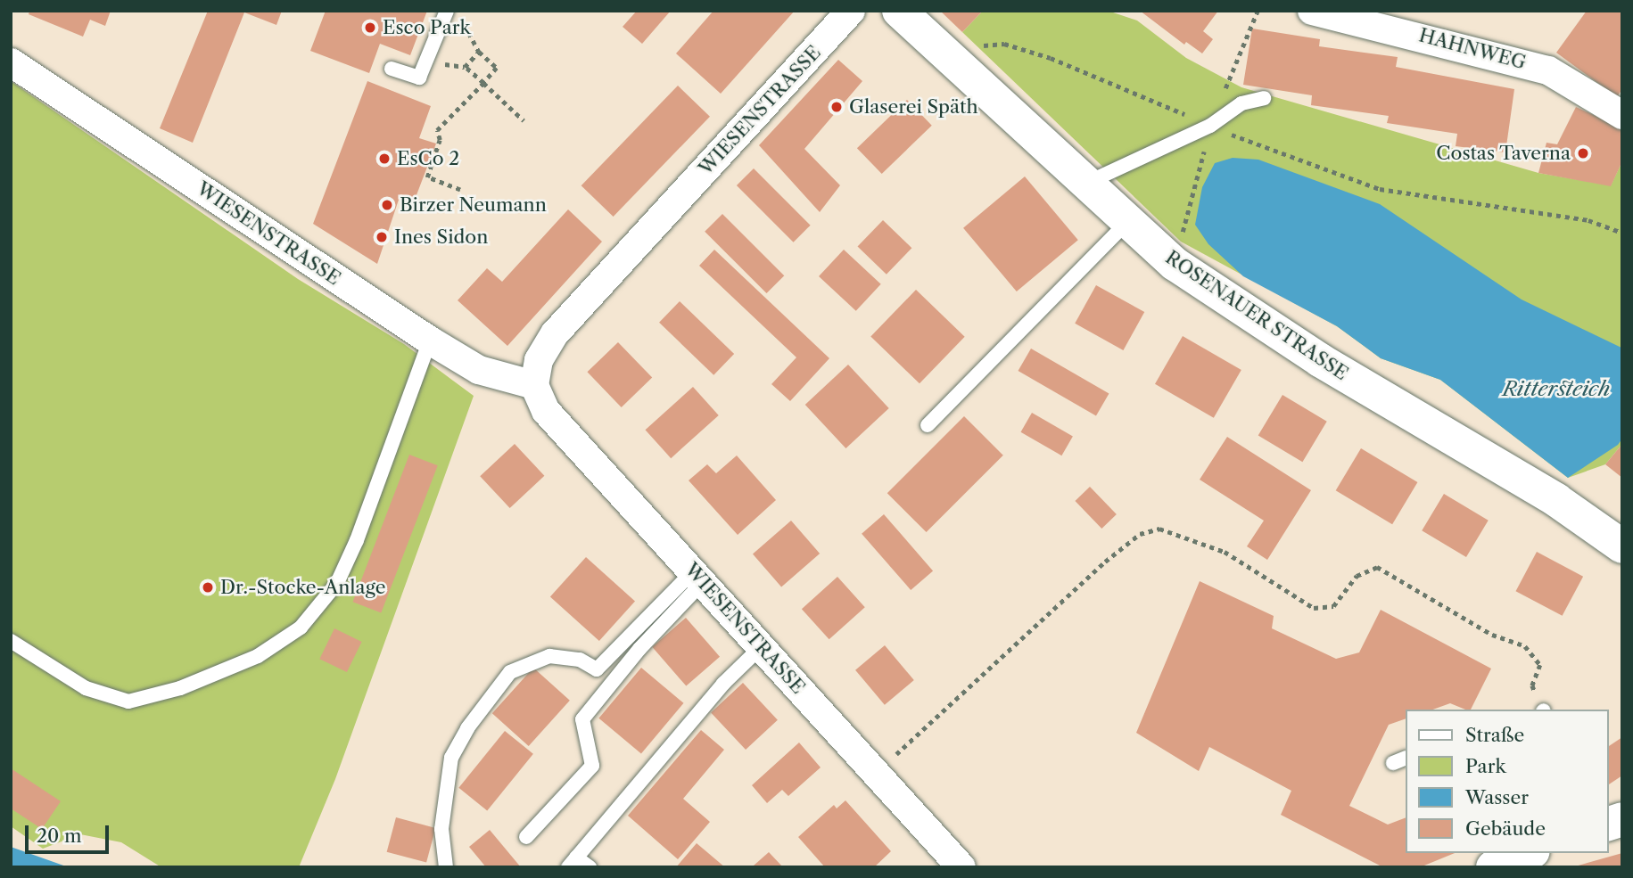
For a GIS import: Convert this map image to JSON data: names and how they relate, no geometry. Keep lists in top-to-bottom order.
{
  "streets": {
    "street": ["HAHNWEG", "WIESENSTRASSE", "ROSENAUER STRASSE"]
  },
  "water": ["Rittersteich"],
  "places": [
    "Esco Park",
    "Glaserei Späth",
    "Costas Taverna",
    "EsCo 2",
    "Birzer Neumann",
    "Ines Sidon",
    "Dr.-Stocke-Anlage"
  ],
  "legend": [
    "Straße",
    "Park",
    "Wasser",
    "Gebäude"
  ],
  "scale_bar": "20 m"
}
